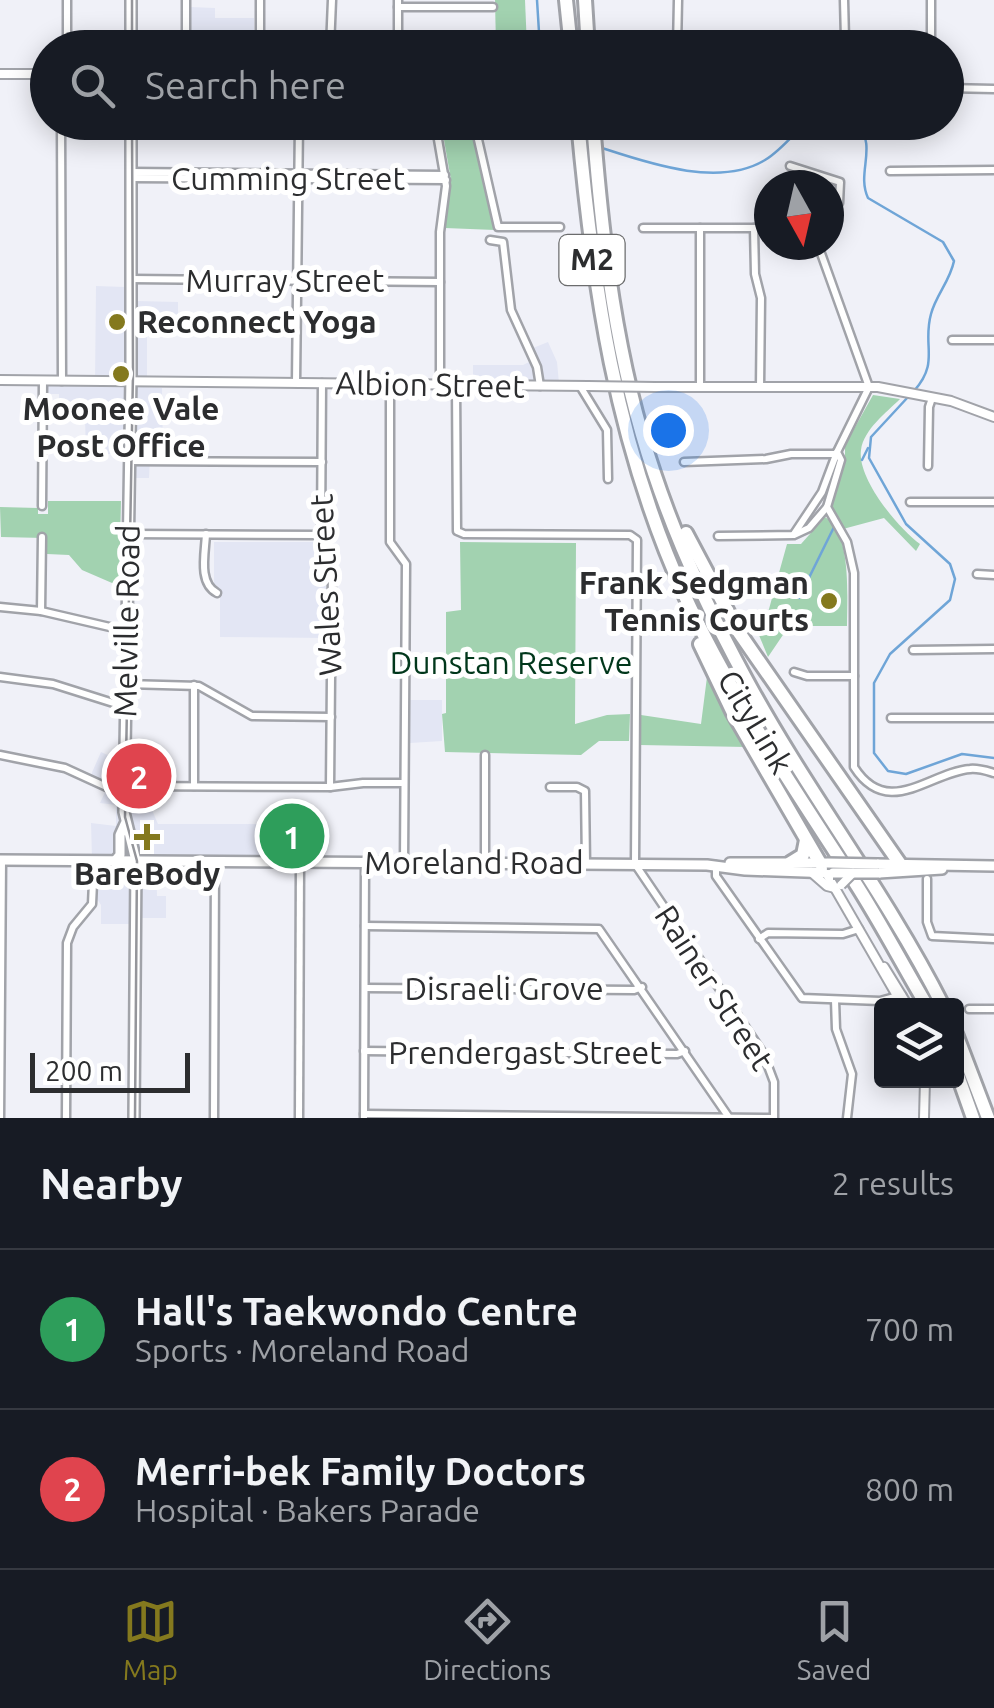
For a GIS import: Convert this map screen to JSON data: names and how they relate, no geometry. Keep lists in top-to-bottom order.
{
  "streets": {
    "highway": ["M2", "CityLink"],
    "main road": ["Melville Road", "Moreland Road"],
    "street": [
      "Cumming Street",
      "Murray Street",
      "Albion Street",
      "Wales Street",
      "Rainer Street",
      "Disraeli Grove",
      "Prendergast Street"
    ]
  },
  "crossings": [
    ["Cumming Street", "Melville Road"],
    ["Murray Street", "Melville Road"],
    ["Albion Street", "Wales Street"],
    ["Albion Street", "Melville Road"],
    ["Melville Road", "Moreland Road"],
    ["Moreland Road", "Rainer Street"]
  ],
  "parks": ["Dunstan Reserve"],
  "places": {
    "other": ["Reconnect Yoga", "Moonee Vale Post Office", "Frank Sedgman Tennis Courts"],
    "health": ["BareBody"]
  },
  "scale_bar": "200 m",
  "north": "bottom",
  "page": {
    "search": "Search here",
    "pins": ["2", "1"],
    "scale": "200 m",
    "heading": ["Nearby", "2 results"],
    "list": [
      {
        "mark": "1",
        "name": "Hall's Taekwondo Centre",
        "note": "Sports · Moreland Road",
        "value": "700 m"
      },
      {
        "mark": "2",
        "name": "Merri-bek Family Doctors",
        "note": "Hospital · Bakers Parade",
        "value": "800 m"
      }
    ],
    "nav": ["Map", "Directions", "Saved"]
  }
}
